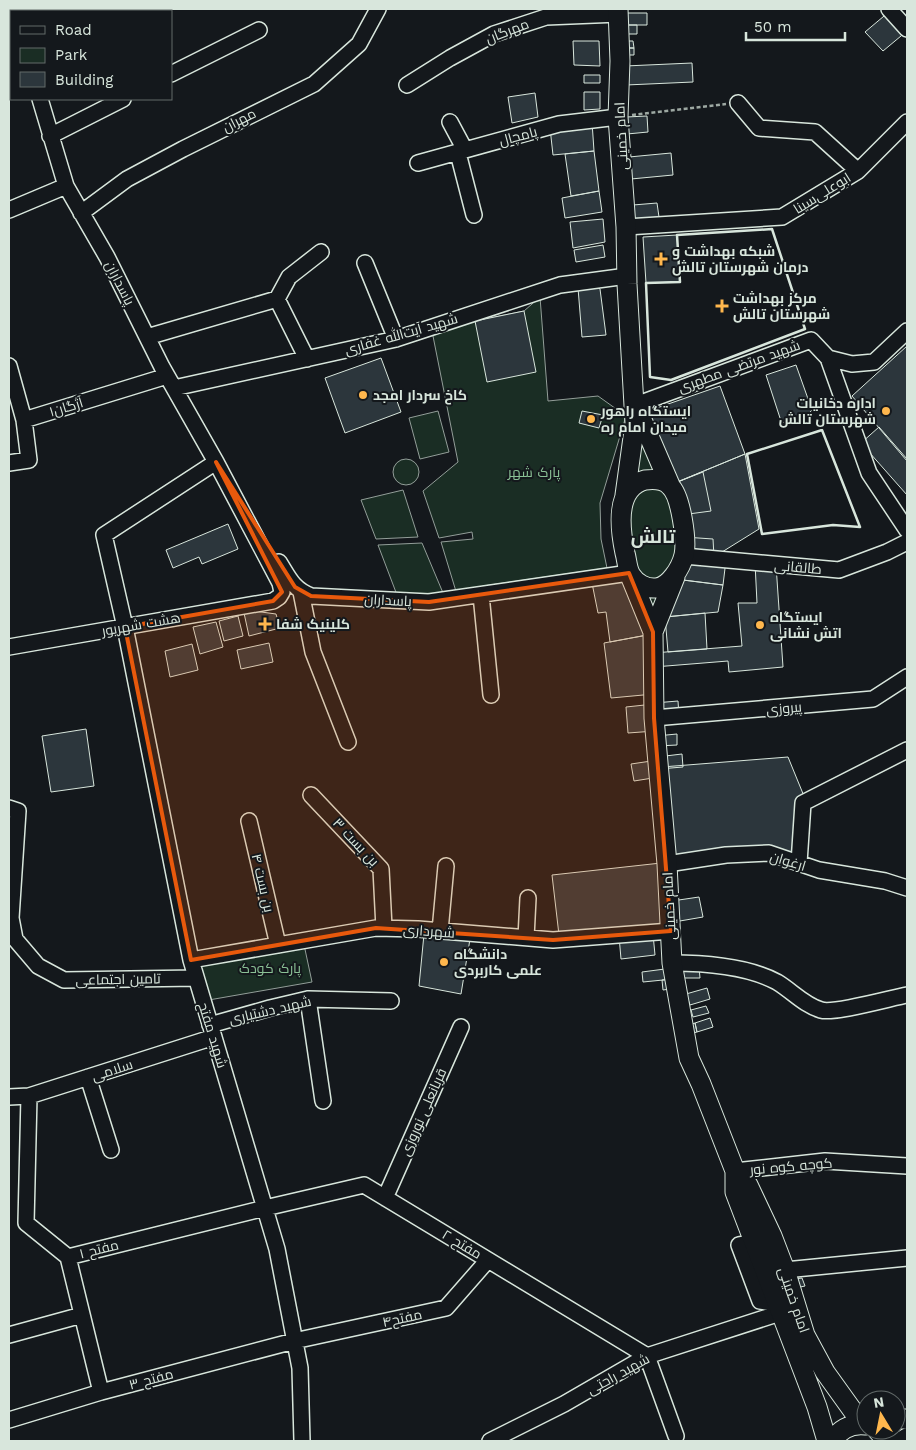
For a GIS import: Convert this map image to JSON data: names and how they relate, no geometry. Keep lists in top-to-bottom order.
{
  "streets": {
    "main road": ["امام خمینی"],
    "street": [
      "مهرگان",
      "مهران",
      "پامچال",
      "ابوعلی‌سینا",
      "پاسداران",
      "شهید آیت‌الله غفاری",
      "شهید مرتضی مطهری",
      "۱آژگان",
      "طالقانی",
      "هشت شهریور",
      "پیروزی",
      "بن بست ۳",
      "ارغوان",
      "بن بست ۴",
      "شهرداری",
      "تامین اجتماعی",
      "شهید دشتیاری",
      "شهید مفتح",
      "سلامی",
      "قربانعلی نوروزی",
      "کوچه کوه نور",
      "مفتح ۲",
      "مفتح ۱",
      "مفتح۴",
      "شهید راحتی",
      "مفتح ۳"
    ]
  },
  "crossings": [
    ["مهرگان", "امام خمینی"],
    ["مهران", "پاسداران"],
    ["پامچال", "امام خمینی"],
    ["امام خمینی", "ابوعلی‌سینا"],
    ["امام خمینی", "پاسداران"],
    ["امام خمینی", "شهید آیت‌الله غفاری"],
    ["امام خمینی", "شهید مرتضی مطهری"],
    ["امام خمینی", "طالقانی"],
    ["امام خمینی", "پیروزی"],
    ["امام خمینی", "ارغوان"],
    ["امام خمینی", "شهرداری"],
    ["امام خمینی", "کوچه کوه نور"],
    ["امام خمینی", "شهید راحتی"],
    ["پاسداران", "شهید آیت‌الله غفاری"],
    ["پاسداران", "۱آژگان"],
    ["پاسداران", "طالقانی"],
    ["پاسداران", "هشت شهریور"],
    ["پاسداران", "شهید مفتح"],
    ["شهید آیت‌الله غفاری", "۱آژگان"],
    ["هشت شهریور", "شهید مفتح"],
    ["بن بست ۳", "شهرداری"],
    ["بن بست ۴", "شهرداری"],
    ["شهرداری", "شهید مفتح"],
    ["تامین اجتماعی", "شهید مفتح"],
    ["شهید دشتیاری", "شهید مفتح"],
    ["شهید دشتیاری", "سلامی"],
    ["شهید مفتح", "سلامی"],
    ["شهید مفتح", "مفتح ۲"],
    ["شهید مفتح", "مفتح ۱"],
    ["شهید مفتح", "مفتح۴"],
    ["شهید مفتح", "مفتح ۳"],
    ["قربانعلی نوروزی", "مفتح ۲"],
    ["مفتح ۲", "مفتح ۱"],
    ["مفتح ۲", "مفتح۴"],
    ["مفتح ۲", "شهید راحتی"],
    ["مفتح ۱", "مفتح ۳"],
    ["مفتح۴", "مفتح ۳"]
  ],
  "districts": ["تالش"],
  "parks": ["پارک شهر", "پارک کودک"],
  "places": {
    "health": ["شبکه بهداشت و درمان شهرستان تالش", "مرکز بهداشت شهرستان تالش", "کلینیک شفا"],
    "other": [
      "کاخ سردار امجد",
      "اداره دخانیات شهرستان تالش",
      "ایستگاه راهور میدان امام ره",
      "ایستگاه اتش نشانی",
      "دانشگاه علمی کاربردی"
    ]
  },
  "legend": ["Road", "Park", "Building"],
  "scale_bar": "50 m",
  "north": "top"
}
